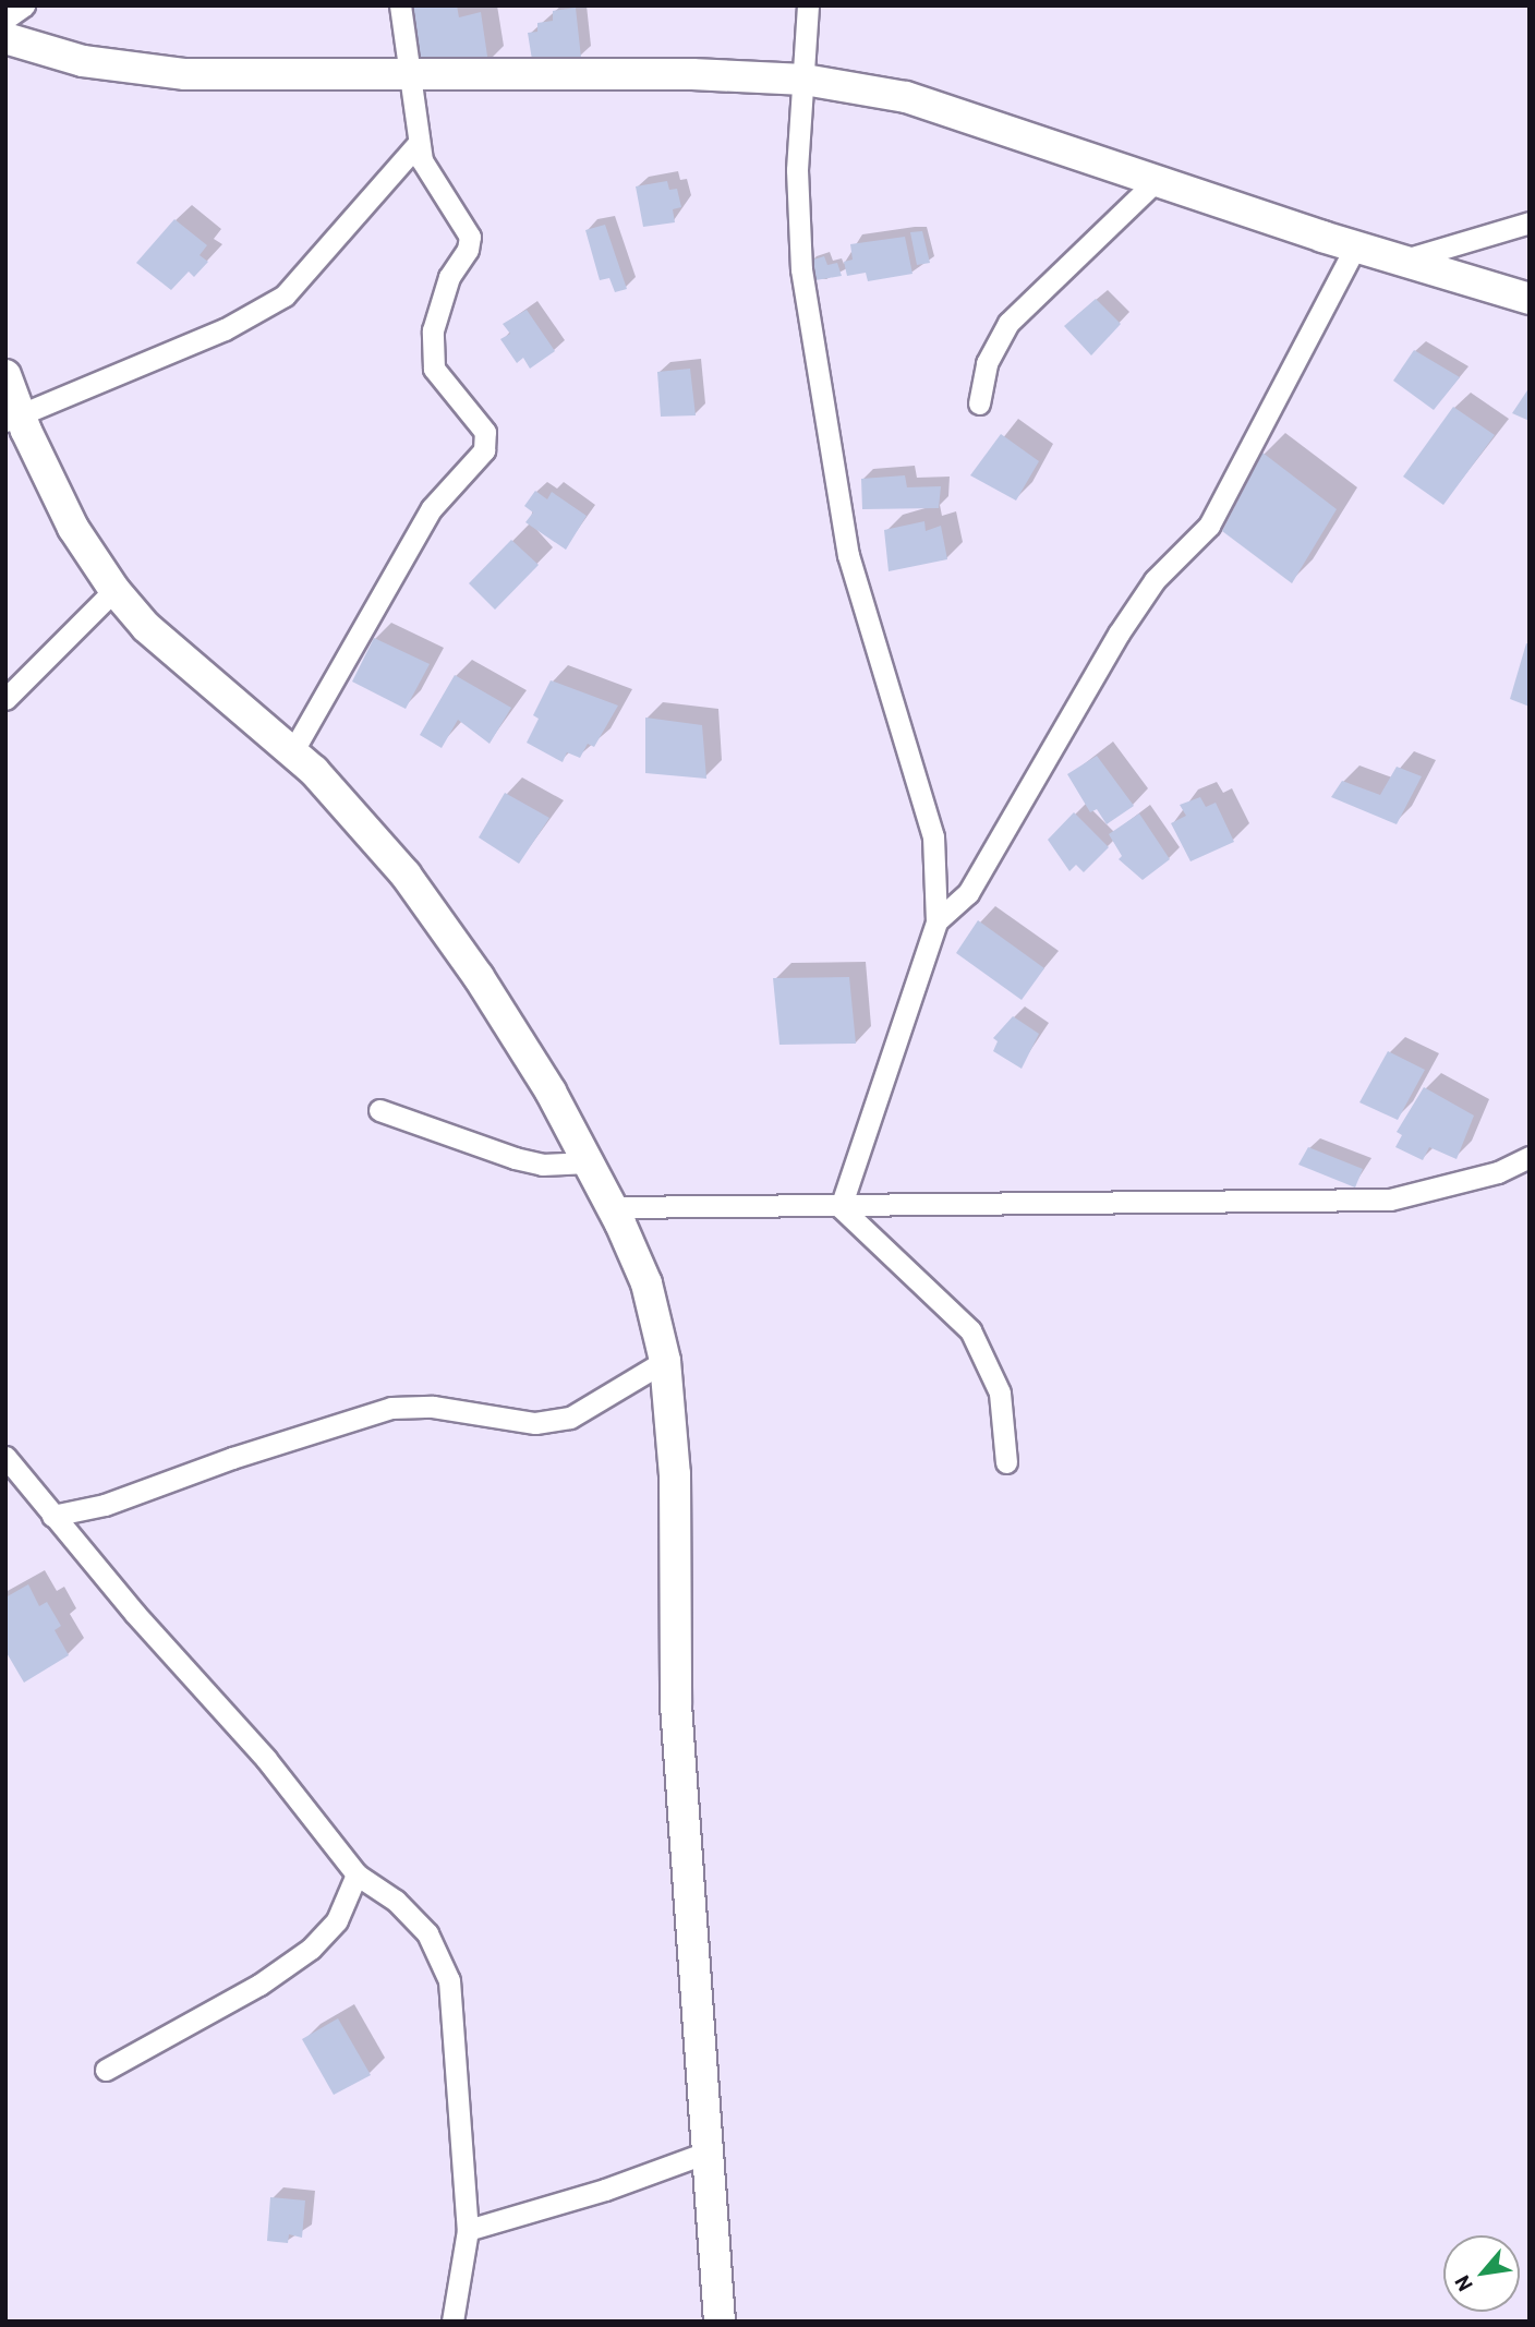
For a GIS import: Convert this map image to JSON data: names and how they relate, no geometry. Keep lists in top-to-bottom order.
{
  "north": "bottom left"
}
